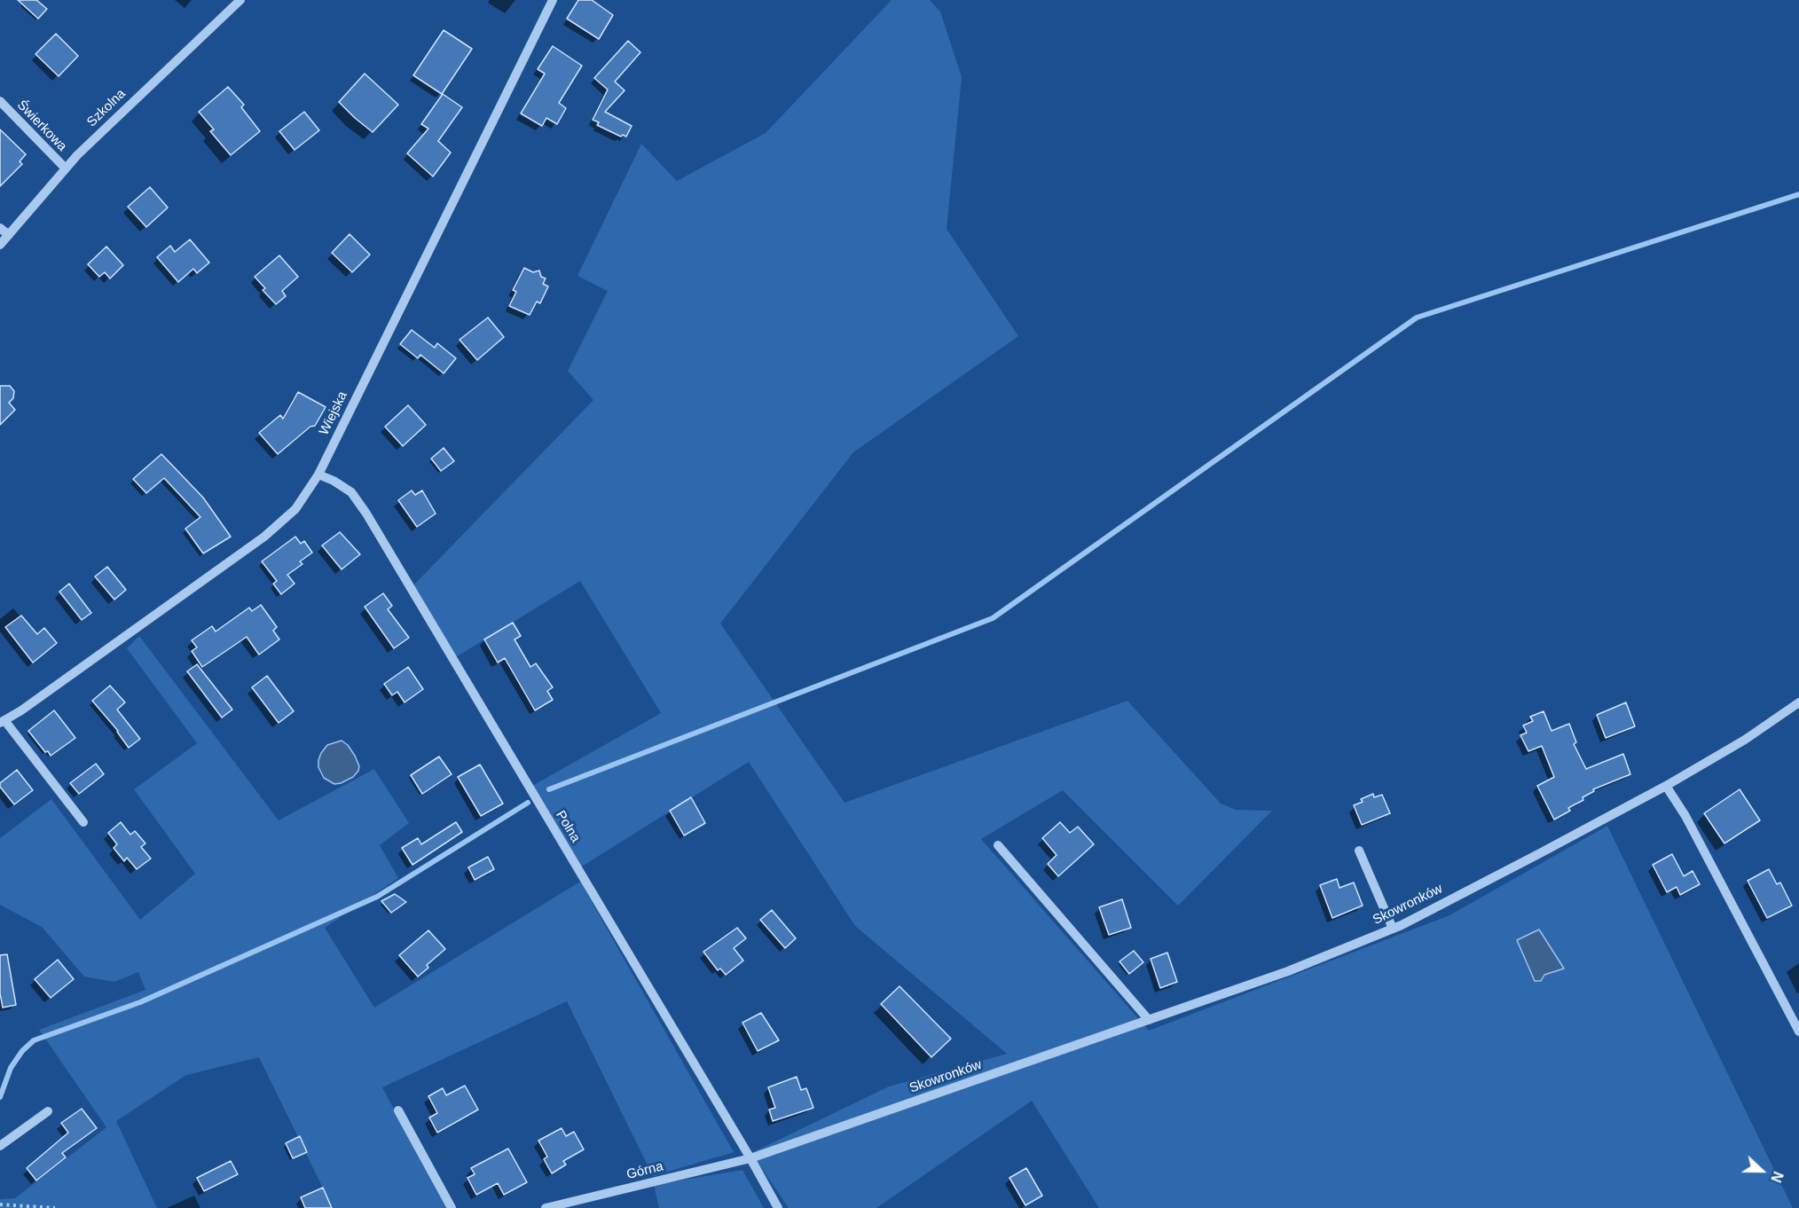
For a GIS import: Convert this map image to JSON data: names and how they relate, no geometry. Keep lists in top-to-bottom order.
{
  "streets": {
    "street": [
      "Szkolna",
      "Świerkowa",
      "Wiejska",
      "Polna",
      "Skowronków",
      "Górna"
    ]
  },
  "crossings": [
    ["Szkolna", "Świerkowa"],
    ["Wiejska", "Polna"],
    ["Polna", "Skowronków"],
    ["Polna", "Górna"],
    ["Skowronków", "Górna"]
  ],
  "north": "right"
}
